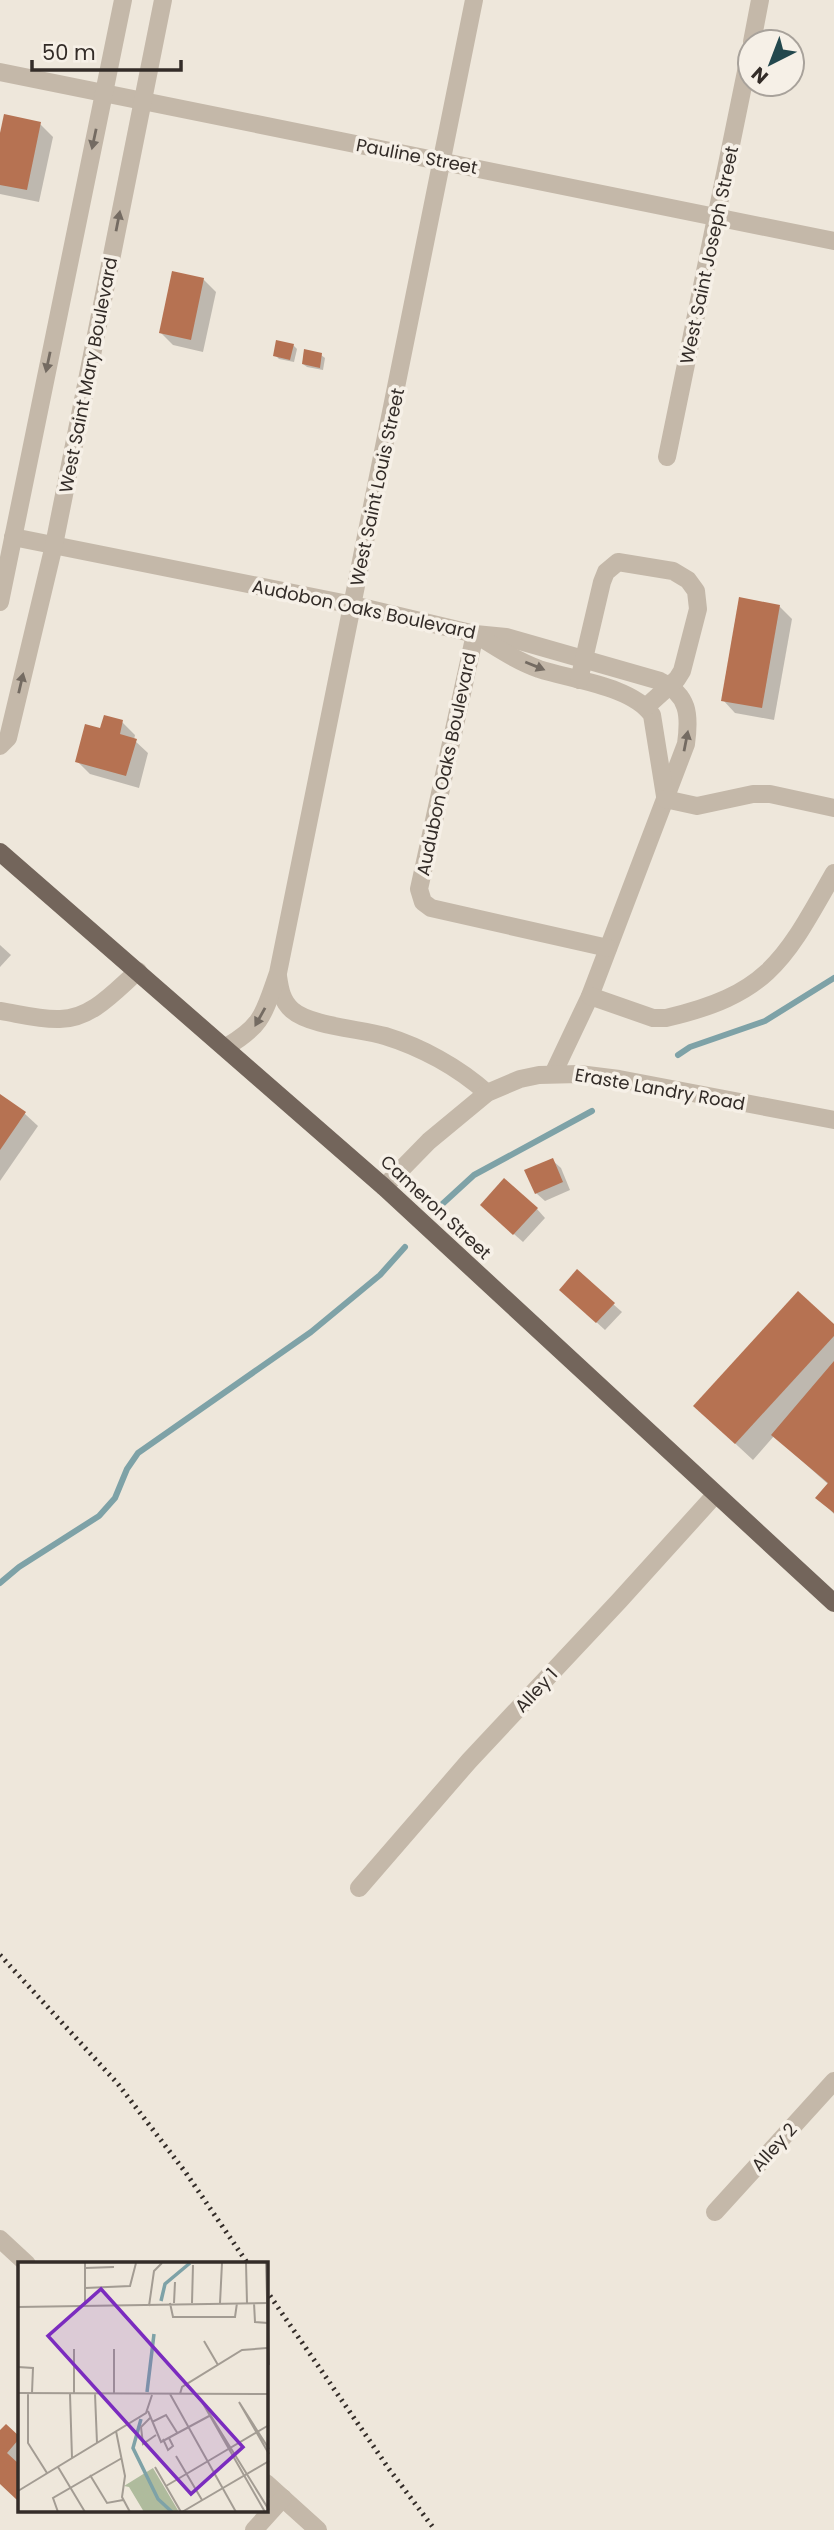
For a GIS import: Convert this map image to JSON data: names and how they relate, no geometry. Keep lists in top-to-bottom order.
{
  "streets": {
    "main road": ["Cameron Street"],
    "street": [
      "Pauline Street",
      "West Saint Joseph Street",
      "West Saint Mary Boulevard",
      "West Saint Louis Street",
      "Audobon Oaks Boulevard",
      "Audubon Oaks Boulevard",
      "Eraste Landry Road",
      "Alley 1",
      "Alley 2"
    ]
  },
  "crossings": [
    ["Pauline Street", "West Saint Joseph Street"],
    ["Pauline Street", "West Saint Mary Boulevard"],
    ["Pauline Street", "West Saint Louis Street"],
    ["West Saint Mary Boulevard", "Audobon Oaks Boulevard"],
    ["West Saint Louis Street", "Audobon Oaks Boulevard"],
    ["Audobon Oaks Boulevard", "Audubon Oaks Boulevard"],
    ["Eraste Landry Road", "Cameron Street"],
    ["Cameron Street", "Alley 1"]
  ],
  "scale_bar": "50 m",
  "north": "bottom left"
}
